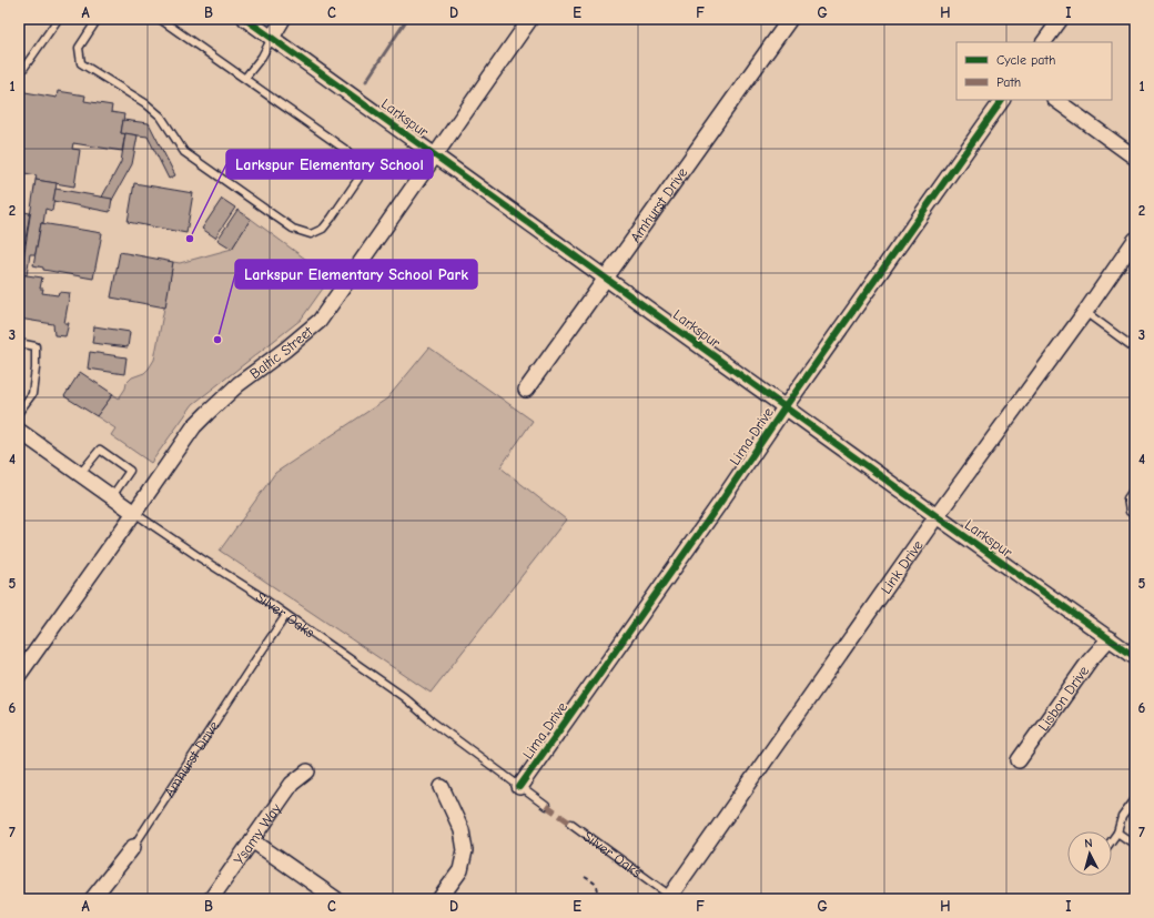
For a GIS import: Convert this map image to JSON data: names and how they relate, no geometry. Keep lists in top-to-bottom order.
{
  "streets": {
    "street": [
      "Larkspur",
      "Amhurst Drive",
      "Baltic Street",
      "Lima Drive",
      "Link Drive",
      "Silver Oaks",
      "Lisbon Drive",
      "Ysamy Way"
    ]
  },
  "crossings": [
    ["Larkspur", "Amhurst Drive"],
    ["Larkspur", "Baltic Street"],
    ["Larkspur", "Lima Drive"],
    ["Larkspur", "Link Drive"],
    ["Larkspur", "Lisbon Drive"],
    ["Amhurst Drive", "Silver Oaks"],
    ["Baltic Street", "Silver Oaks"],
    ["Lima Drive", "Silver Oaks"],
    ["Link Drive", "Silver Oaks"]
  ],
  "places": ["Larkspur Elementary School", "Larkspur Elementary School Park"],
  "legend": ["Cycle path", "Path"],
  "north": "top",
  "grid": {
    "columns": [
      "A",
      "B",
      "C",
      "D",
      "E",
      "F",
      "G",
      "H",
      "I"
    ],
    "rows": [
      "1",
      "2",
      "3",
      "4",
      "5",
      "6",
      "7"
    ]
  }
}
